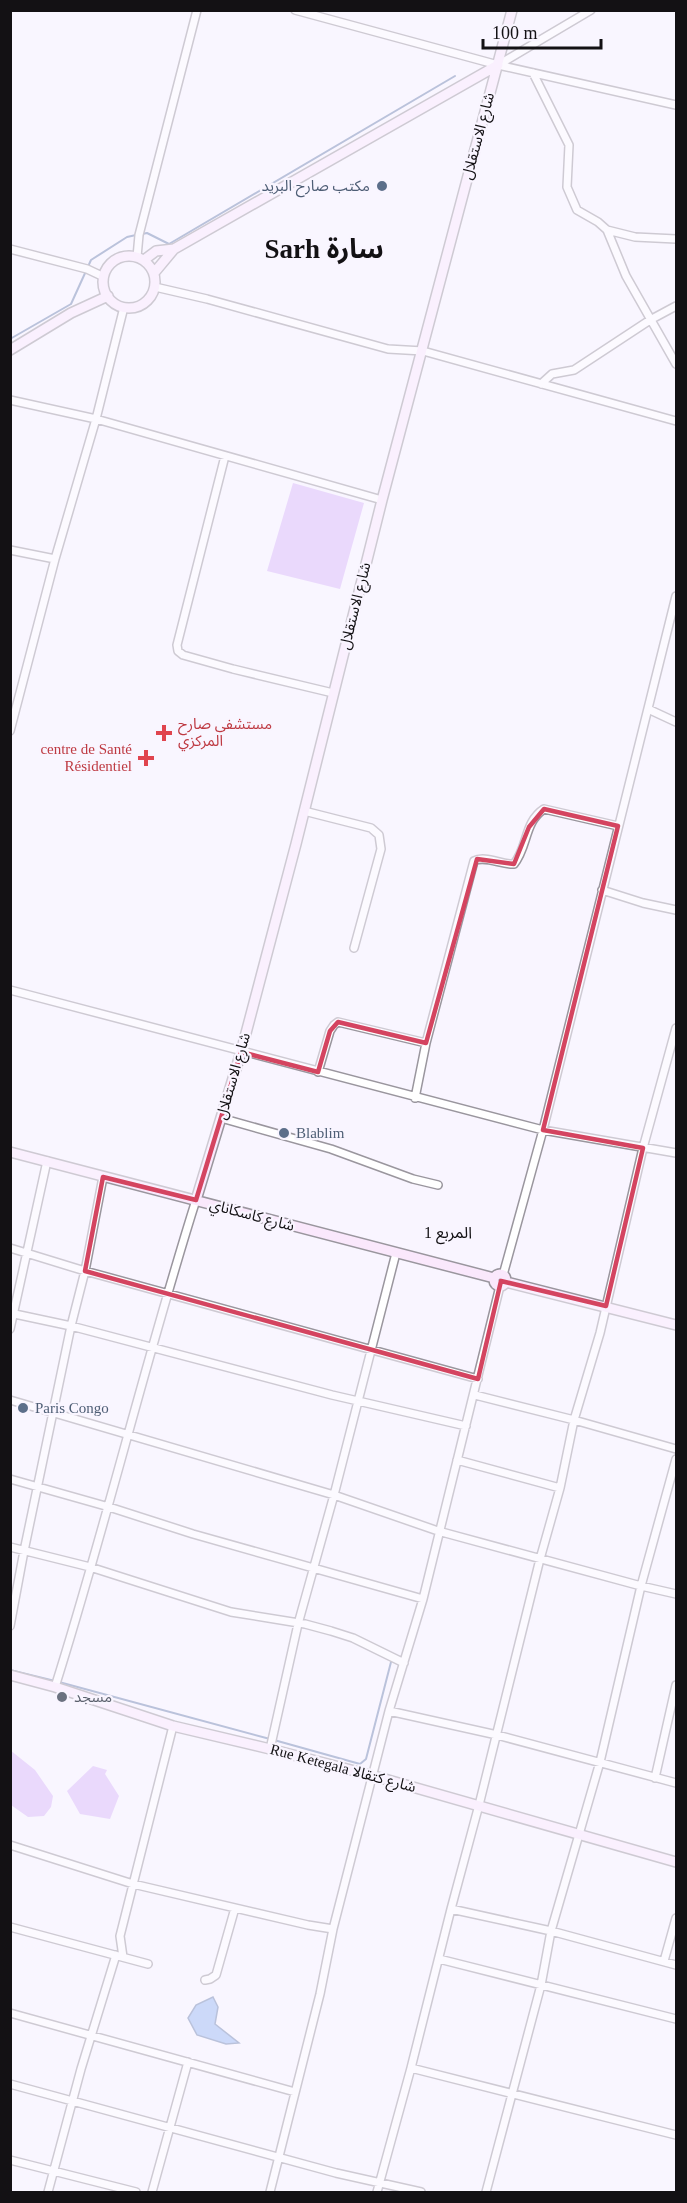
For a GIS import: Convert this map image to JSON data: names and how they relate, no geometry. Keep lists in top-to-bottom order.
{
  "streets": {
    "street": ["شارع الاستقلال", "شارع كاسكاناي", "Rue Ketegala شارع كتقالا"]
  },
  "crossings": [
    ["شارع الاستقلال", "شارع كاسكاناي"]
  ],
  "districts": ["Sarh سارة", "المربع 1"],
  "places": {
    "other": [
      "مكتب صارح البريد",
      "Blablim",
      "Paris Congo",
      "مسجد"
    ],
    "health": ["مستشفى صارح المركزي", "centre de Santé Résidentiel"]
  },
  "scale_bar": "100 m"
}
